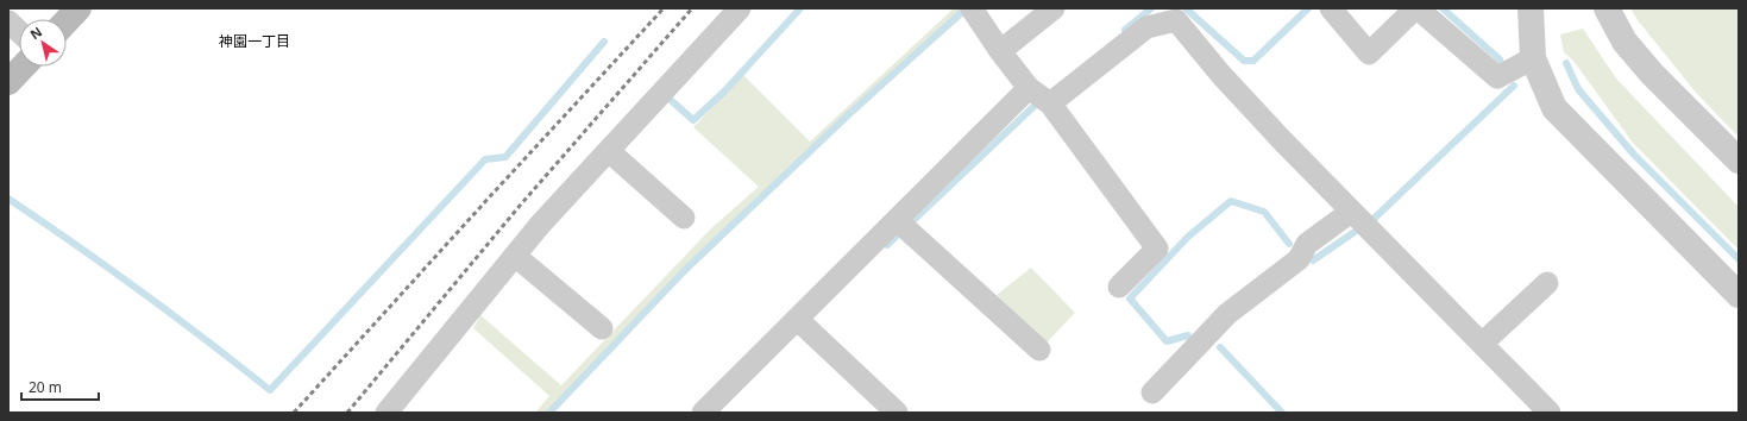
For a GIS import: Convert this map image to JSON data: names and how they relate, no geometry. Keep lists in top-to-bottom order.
{
  "districts": ["神園一丁目"],
  "scale_bar": "20 m",
  "north": "top left"
}
